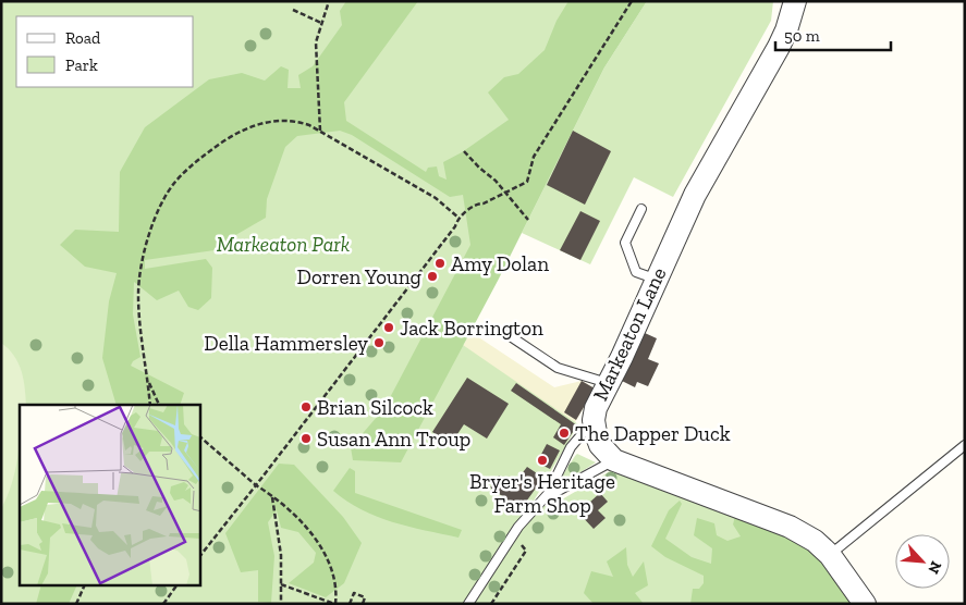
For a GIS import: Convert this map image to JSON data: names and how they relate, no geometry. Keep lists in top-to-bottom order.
{
  "streets": {
    "street": ["Markeaton Lane"]
  },
  "parks": ["Markeaton Park"],
  "places": [
    "Amy Dolan",
    "Dorren Young",
    "Jack Borrington",
    "Della Hammersley",
    "Brian Silcock",
    "The Dapper Duck",
    "Susan Ann Troup",
    "Bryer's Heritage Farm Shop"
  ],
  "legend": ["Road", "Park"],
  "scale_bar": "50 m",
  "north": "bottom right"
}
